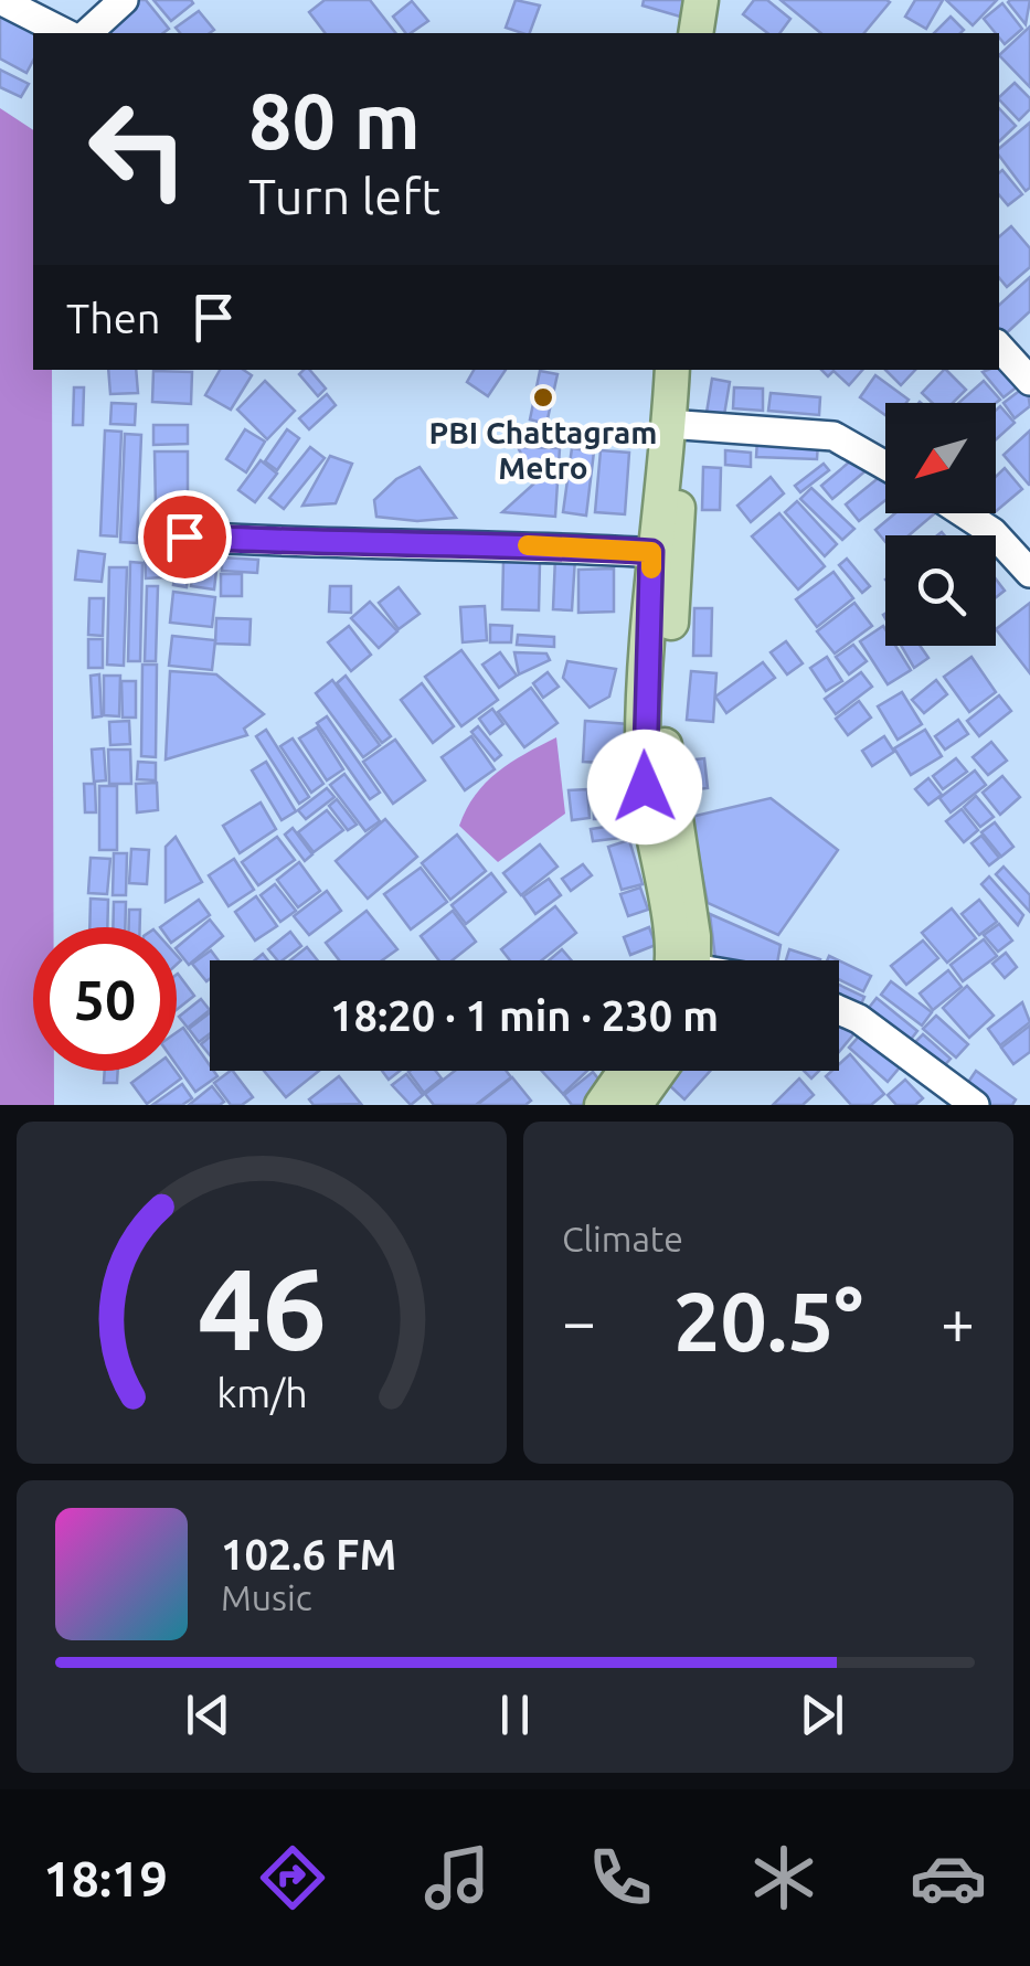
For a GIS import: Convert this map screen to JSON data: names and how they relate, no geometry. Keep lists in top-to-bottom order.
{
  "places": ["PBI Chattagram Metro"],
  "north": "bottom left",
  "page": {
    "turn": ["80 m", "Turn left"],
    "then": "Then",
    "limit": "50",
    "trip": "18:20 · 1 min · 230 m",
    "tile": "Climate",
    "heat": ["−", "20.5°", "+"],
    "song": ["102.6 FM", "Music"],
    "tabs": "18:19",
    "gauge": ["46", "km/h"]
  }
}
